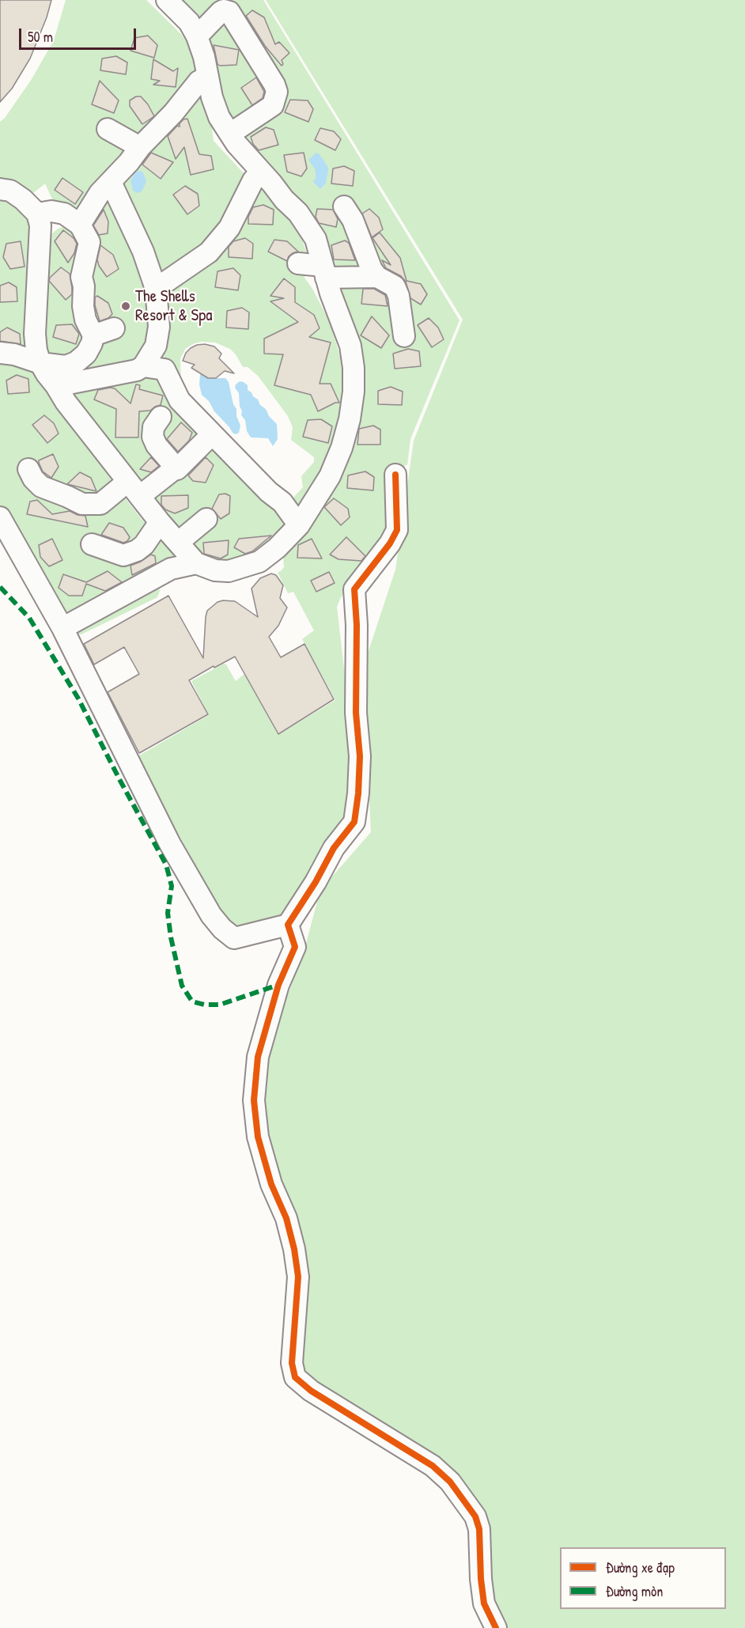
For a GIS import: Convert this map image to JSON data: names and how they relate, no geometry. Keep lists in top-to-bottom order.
{
  "places": ["The Shells Resort & Spa"],
  "legend": ["Đường xe đạp", "Đường mòn"],
  "scale_bar": "50 m"
}
